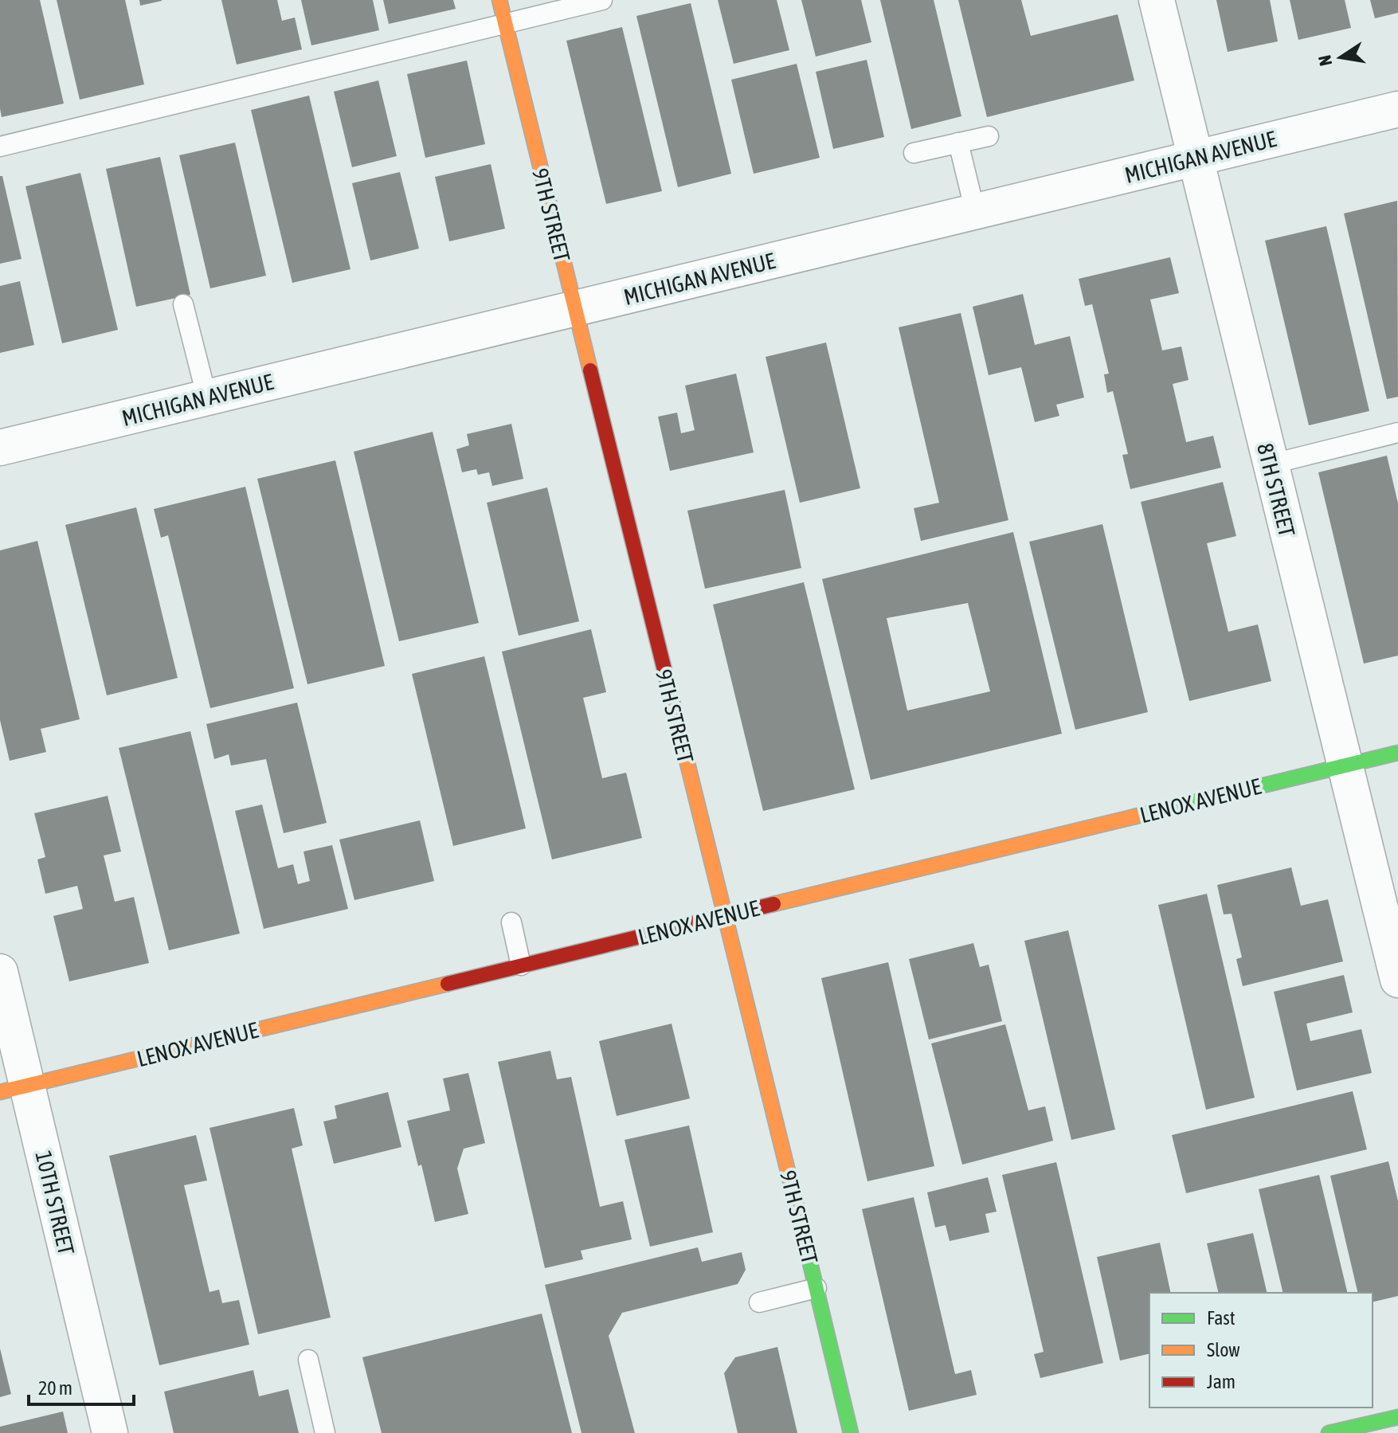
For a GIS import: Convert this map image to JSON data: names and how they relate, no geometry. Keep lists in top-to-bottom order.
{
  "streets": {
    "main road": ["9TH STREET", "LENOX AVENUE"],
    "street": ["MICHIGAN AVENUE", "8TH STREET", "10TH STREET"]
  },
  "crossings": [
    ["MICHIGAN AVENUE", "9TH STREET"],
    ["MICHIGAN AVENUE", "8TH STREET"],
    ["9TH STREET", "LENOX AVENUE"],
    ["8TH STREET", "LENOX AVENUE"],
    ["LENOX AVENUE", "10TH STREET"]
  ],
  "legend": ["Fast", "Slow", "Jam"],
  "scale_bar": "20 m",
  "north": "left"
}
